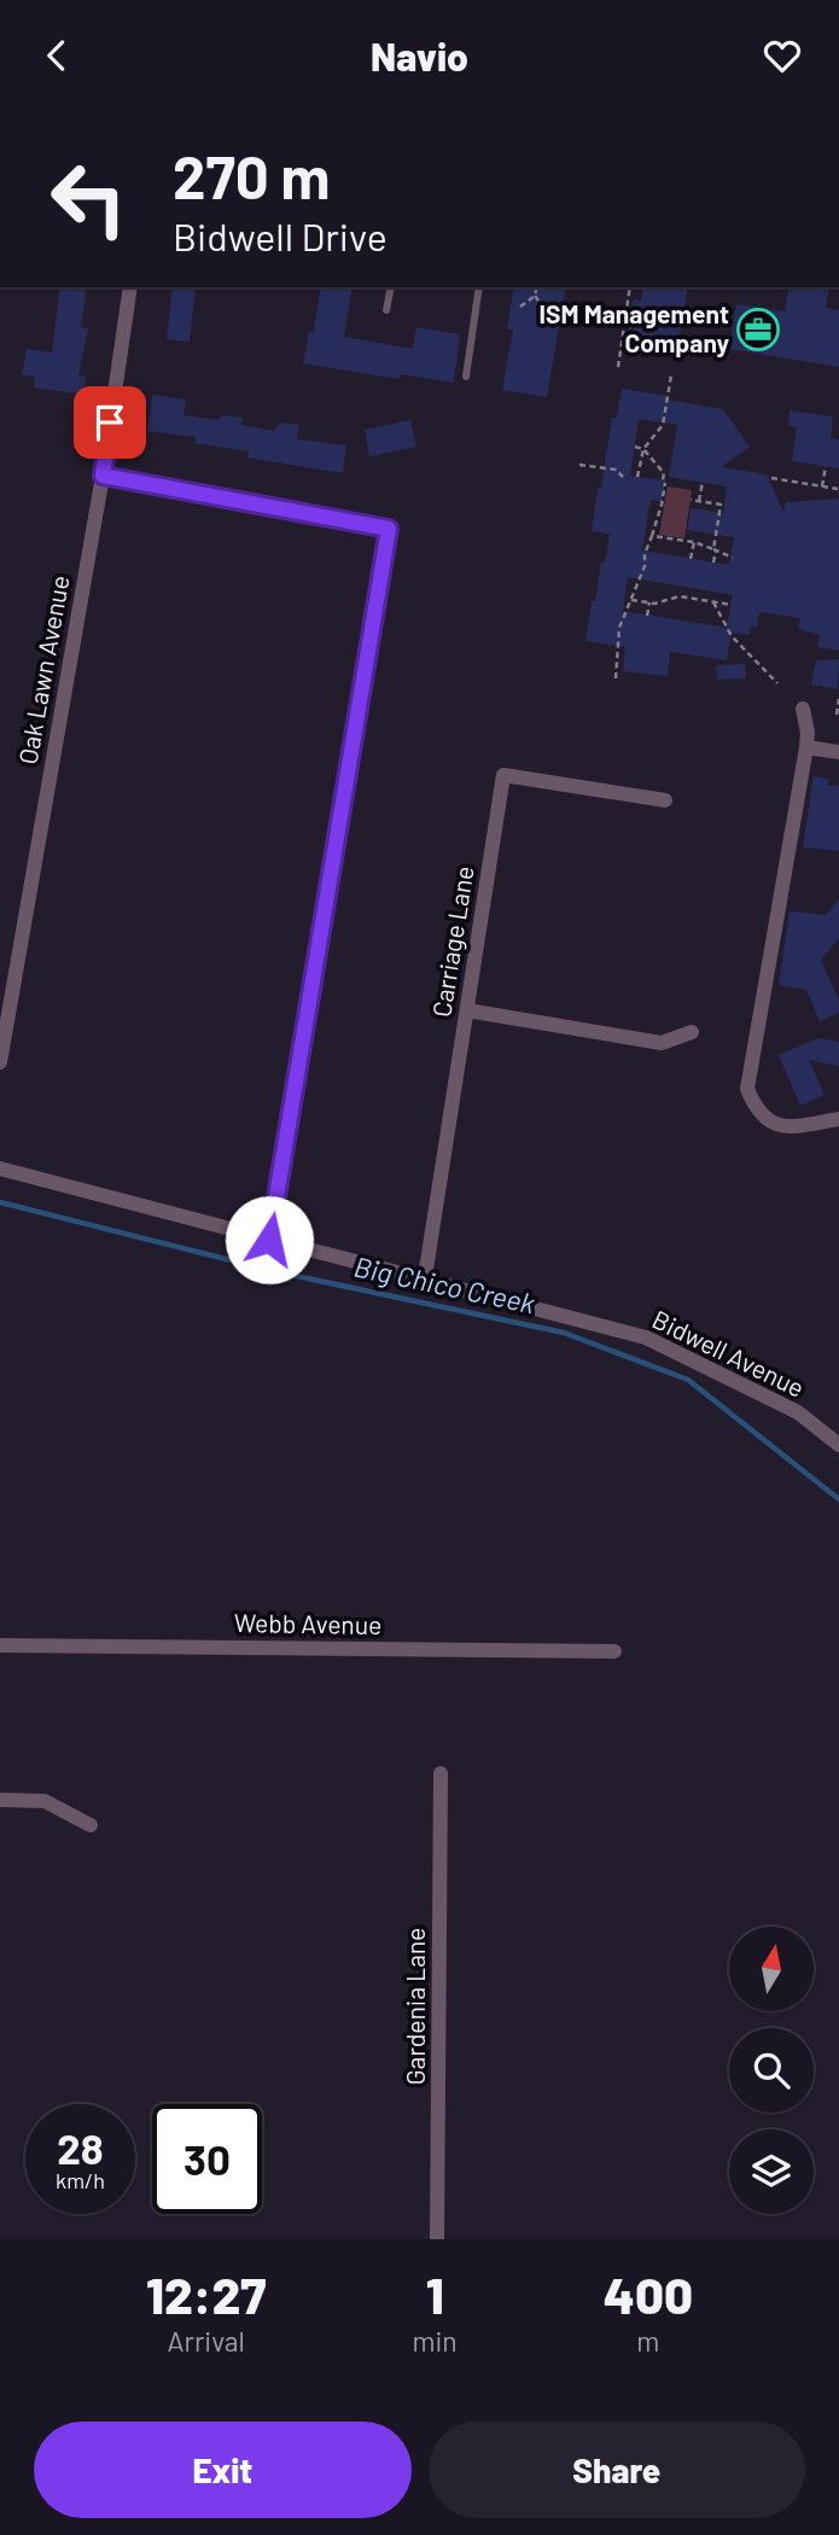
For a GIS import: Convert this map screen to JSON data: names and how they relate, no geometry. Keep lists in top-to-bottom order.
{
  "streets": {
    "street": [
      "Oak Lawn Avenue",
      "Carriage Lane",
      "Bidwell Avenue",
      "Webb Avenue",
      "Gardenia Lane"
    ]
  },
  "crossings": [
    ["Carriage Lane", "Bidwell Avenue"]
  ],
  "water": ["Big Chico Creek"],
  "places": {
    "office": ["ISM Management Company"]
  },
  "north": "top",
  "page": {
    "header": "Navio",
    "turn": ["270 m", "Bidwell Drive"],
    "speed": "28 km/h",
    "limit": "30",
    "eta": [
      "12:27",
      "Arrival",
      "1",
      "min",
      "400",
      "m"
    ],
    "buttons": ["Exit", "Share"]
  }
}
